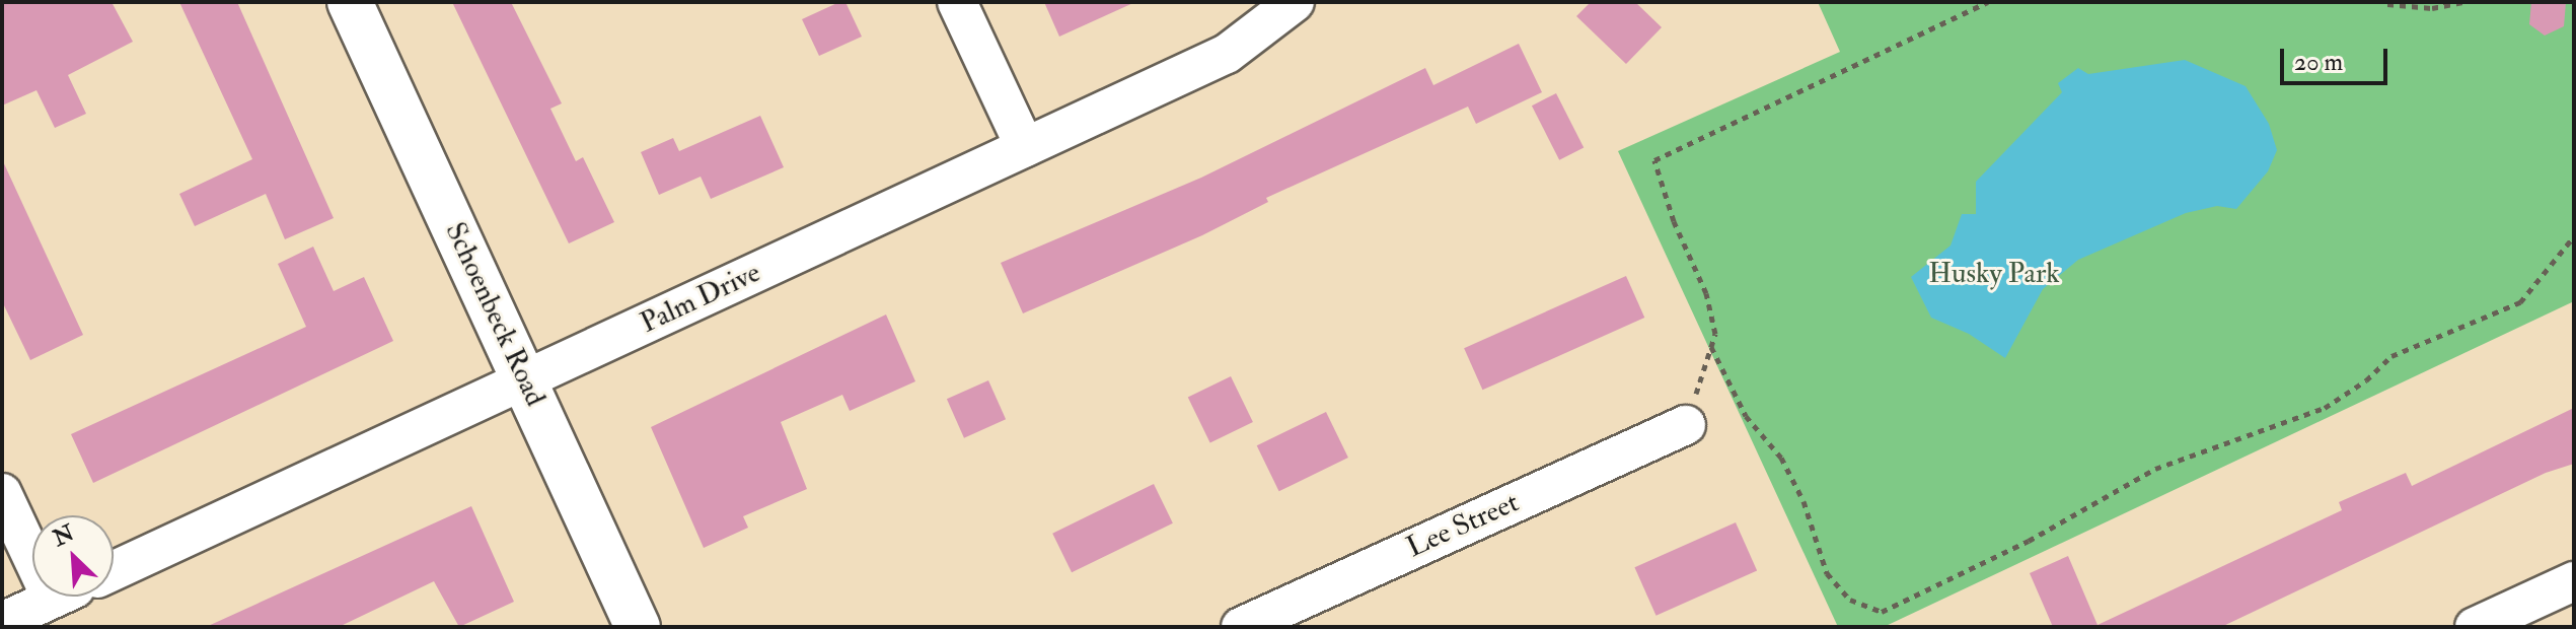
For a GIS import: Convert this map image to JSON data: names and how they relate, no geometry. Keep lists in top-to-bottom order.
{
  "streets": {
    "main road": ["Schoenbeck Road"],
    "street": ["Palm Drive", "Lee Street"]
  },
  "crossings": [
    ["Palm Drive", "Schoenbeck Road"]
  ],
  "parks": ["Husky Park"],
  "scale_bar": "20 m",
  "north": "top left"
}
